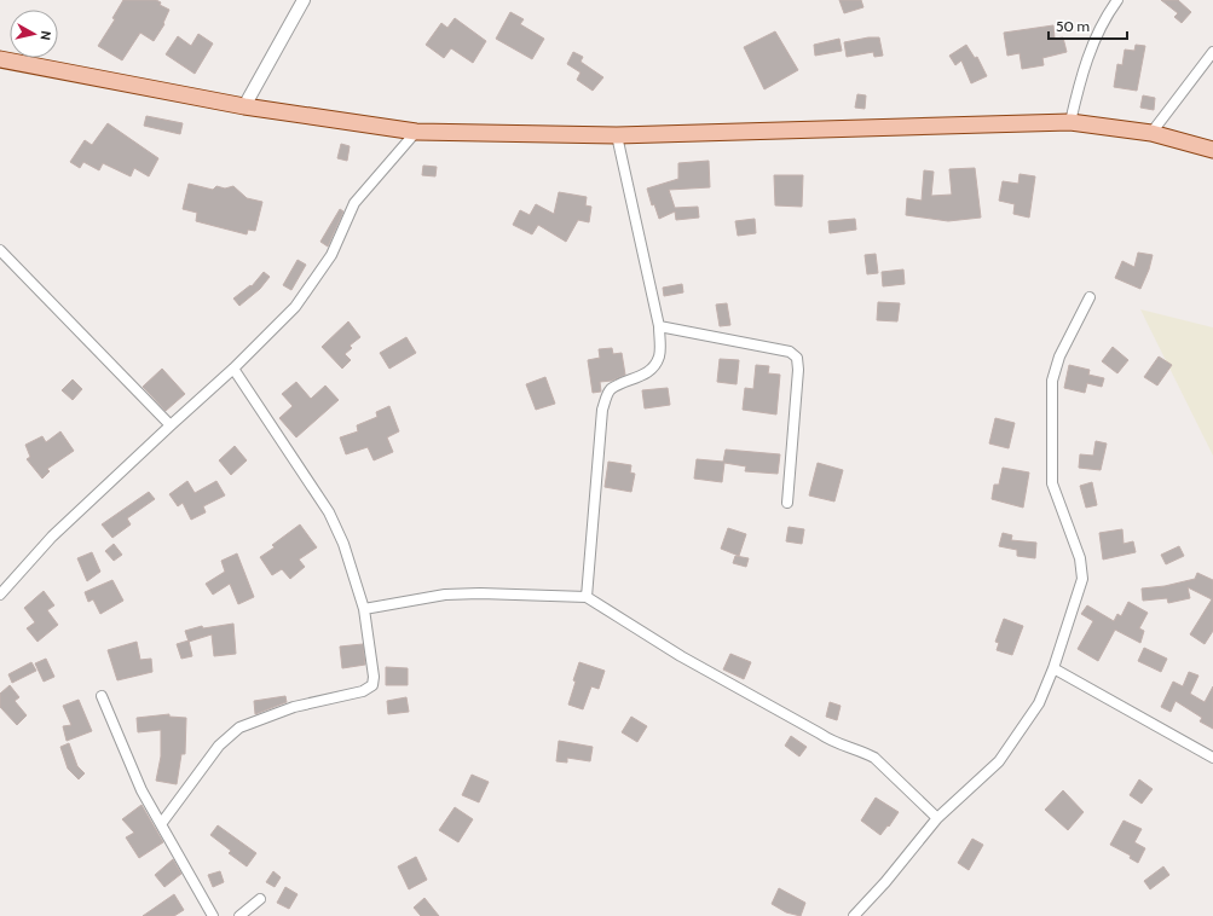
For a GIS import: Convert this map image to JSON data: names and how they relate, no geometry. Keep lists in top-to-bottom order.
{
  "scale_bar": "50 m",
  "north": "right"
}
